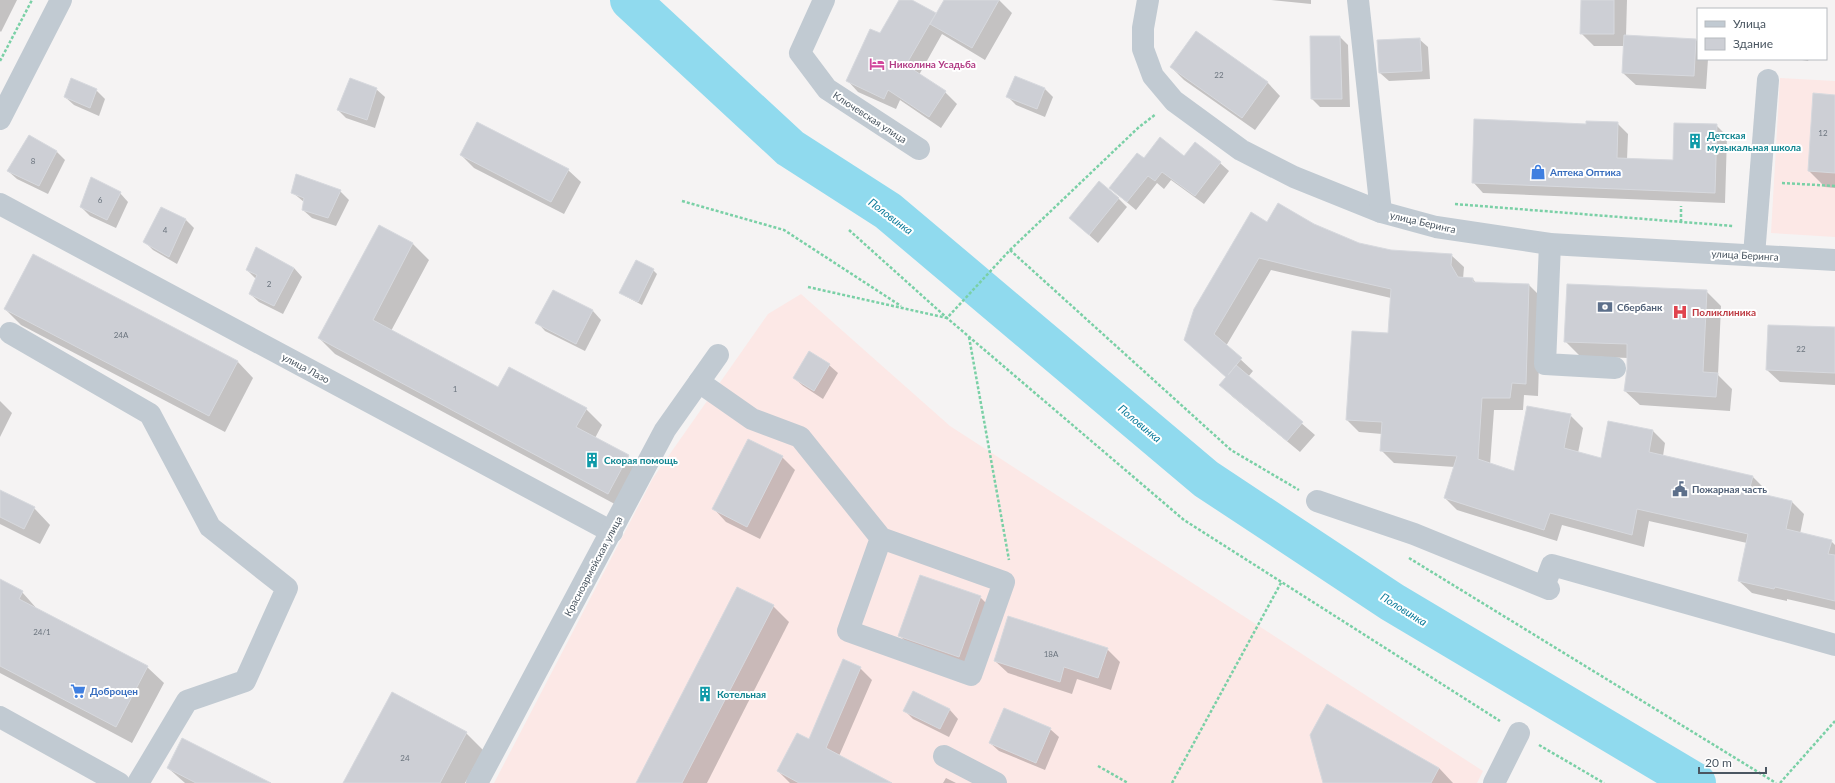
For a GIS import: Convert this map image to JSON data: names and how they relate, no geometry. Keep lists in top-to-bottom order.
{
  "streets": {
    "street": [
      "Ключевская улица",
      "улица Беринга",
      "улица Лазо",
      "Красноармейская улица"
    ]
  },
  "crossings": [
    ["улица Лазо", "Красноармейская улица"]
  ],
  "water": ["Половинка"],
  "places": {
    "hotel": ["Николина Усадьба"],
    "building": ["Детская музыкальная школа", "Скорая помощь", "Котельная"],
    "shop": ["Аптека Оптика"],
    "bank": ["Сбербанк"],
    "hospital": ["Поликлиника"],
    "public building": ["Пожарная часть"],
    "supermarket": ["Доброцен"]
  },
  "house_numbers": [
    "22",
    "12",
    "8",
    "6",
    "4",
    "2",
    "24А",
    "22",
    "1",
    "24/1",
    "18А",
    "24"
  ],
  "legend": ["Улица", "Здание"],
  "scale_bar": "20 m"
}
